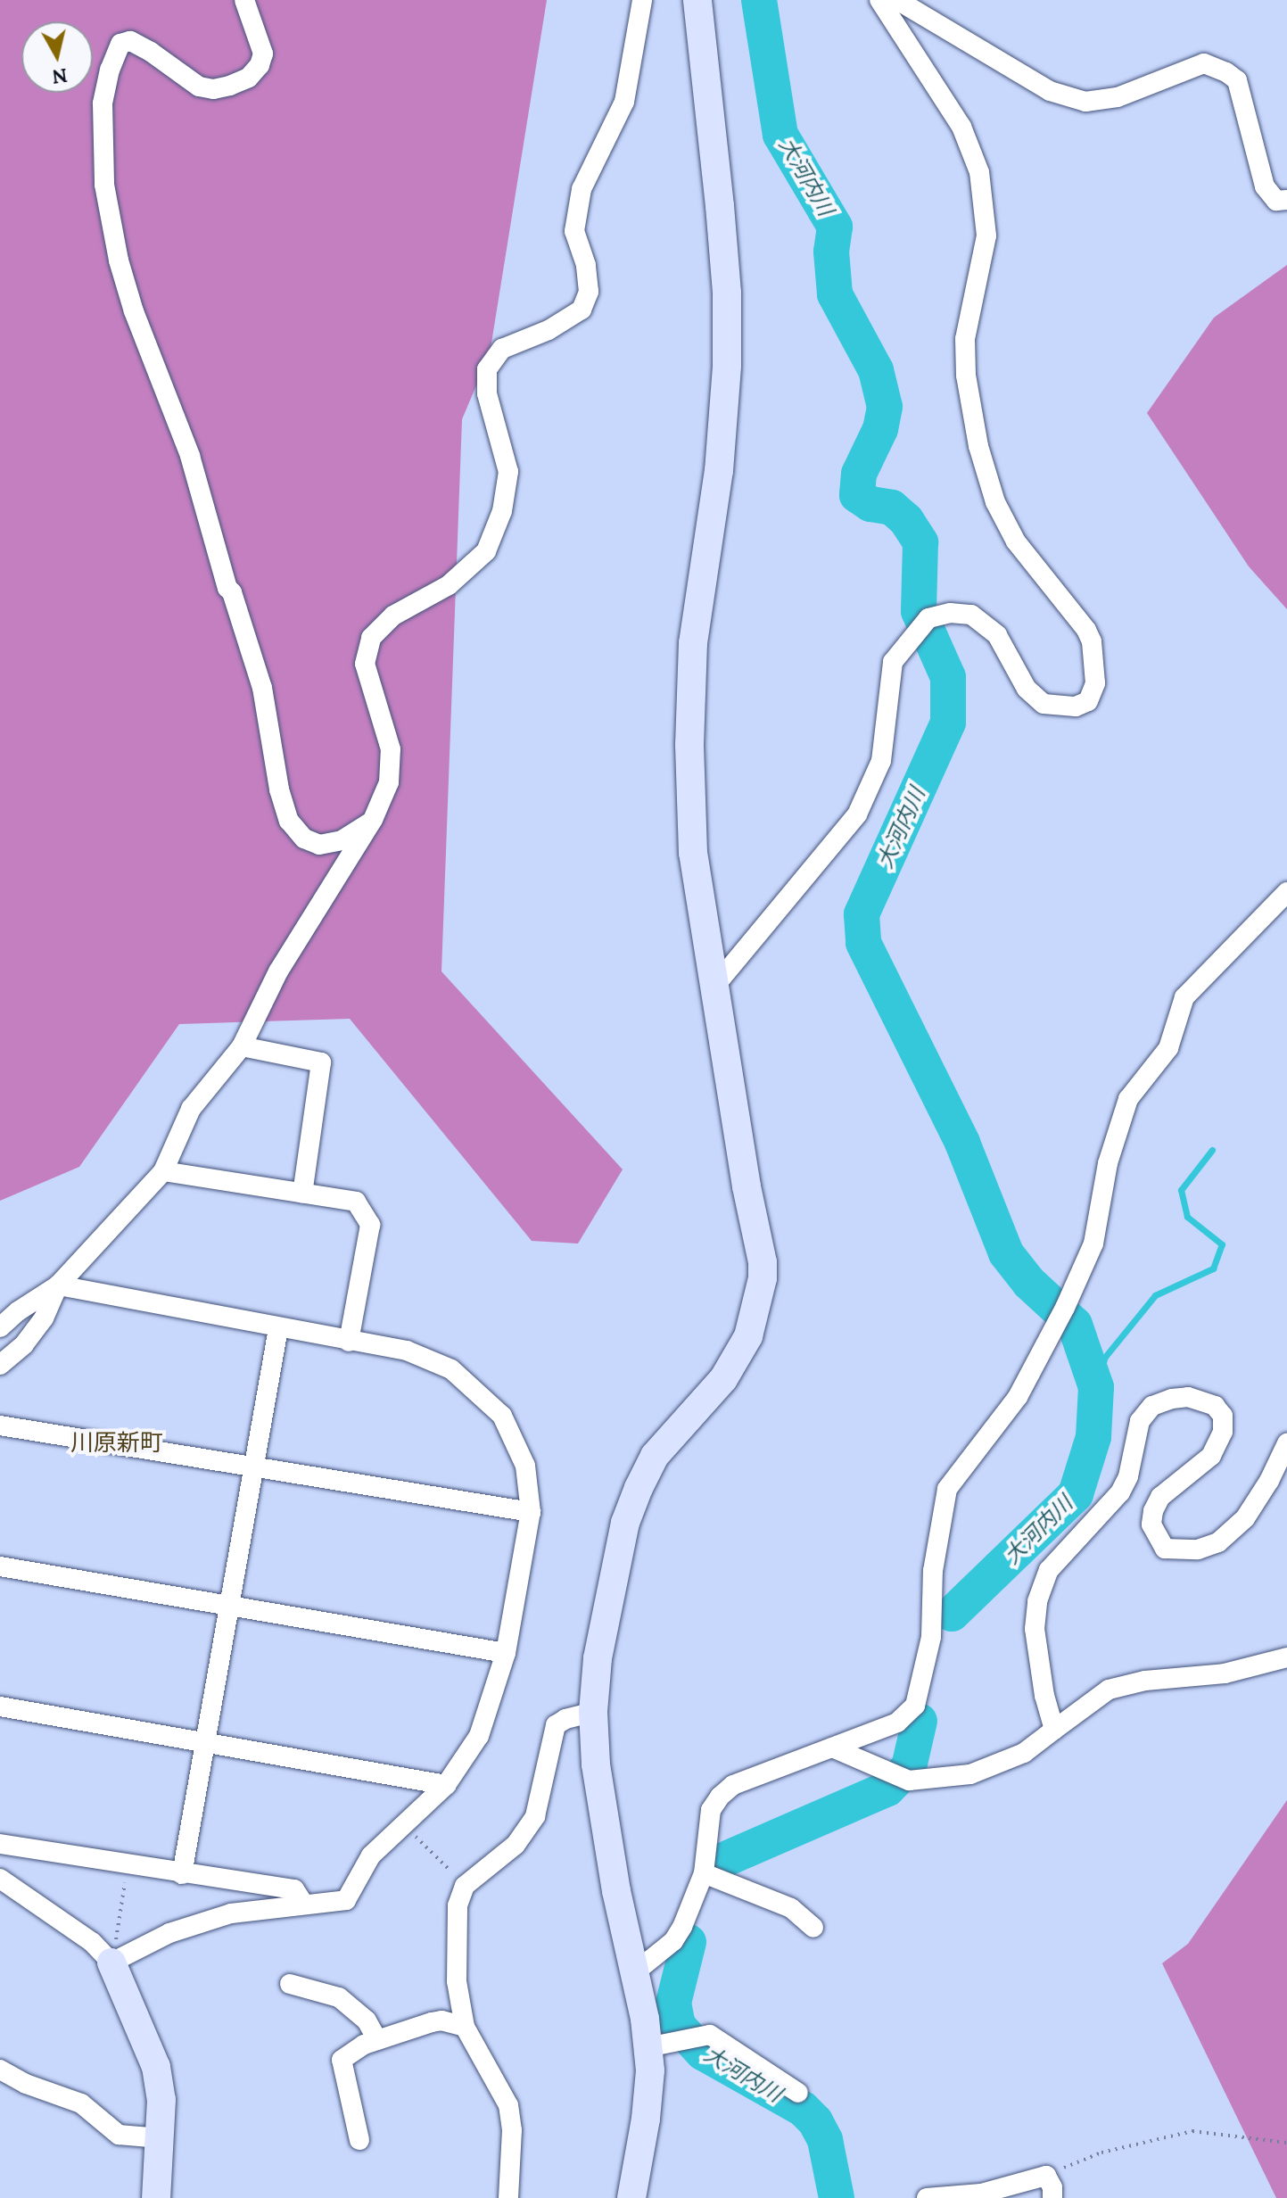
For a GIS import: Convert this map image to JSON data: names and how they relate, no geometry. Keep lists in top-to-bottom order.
{
  "districts": ["川原新町"],
  "water": ["大河内川"],
  "north": "bottom"
}
